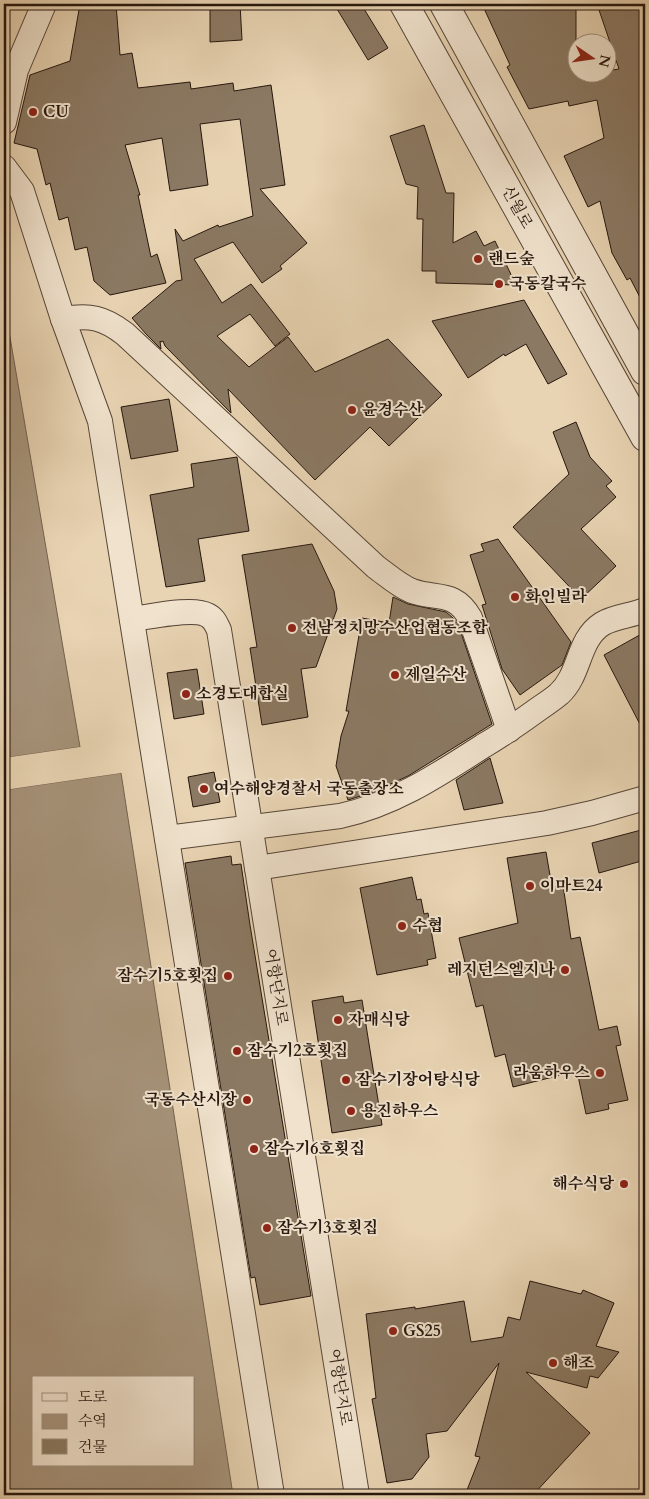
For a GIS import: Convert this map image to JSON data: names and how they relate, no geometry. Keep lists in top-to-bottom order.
{
  "streets": {
    "street": ["신월로", "어항단지로"]
  },
  "places": [
    "CU",
    "랜드숲",
    "국동칼국수",
    "윤경수산",
    "화인빌라",
    "전남정치망수산업협동조합",
    "제일수산",
    "소경도대합실",
    "여수해양경찰서 국동출장소",
    "이마트24",
    "수협",
    "레지던스엘지나",
    "잠수기5호횟집",
    "자매식당",
    "잠수기2호횟집",
    "라움하우스",
    "잠수기장어탕식당",
    "국동수산시장",
    "용진하우스",
    "잠수기6호횟집",
    "해수식당",
    "잠수기3호횟집",
    "GS25",
    "해조"
  ],
  "legend": ["도로", "수역", "건물"],
  "north": "right"
}
